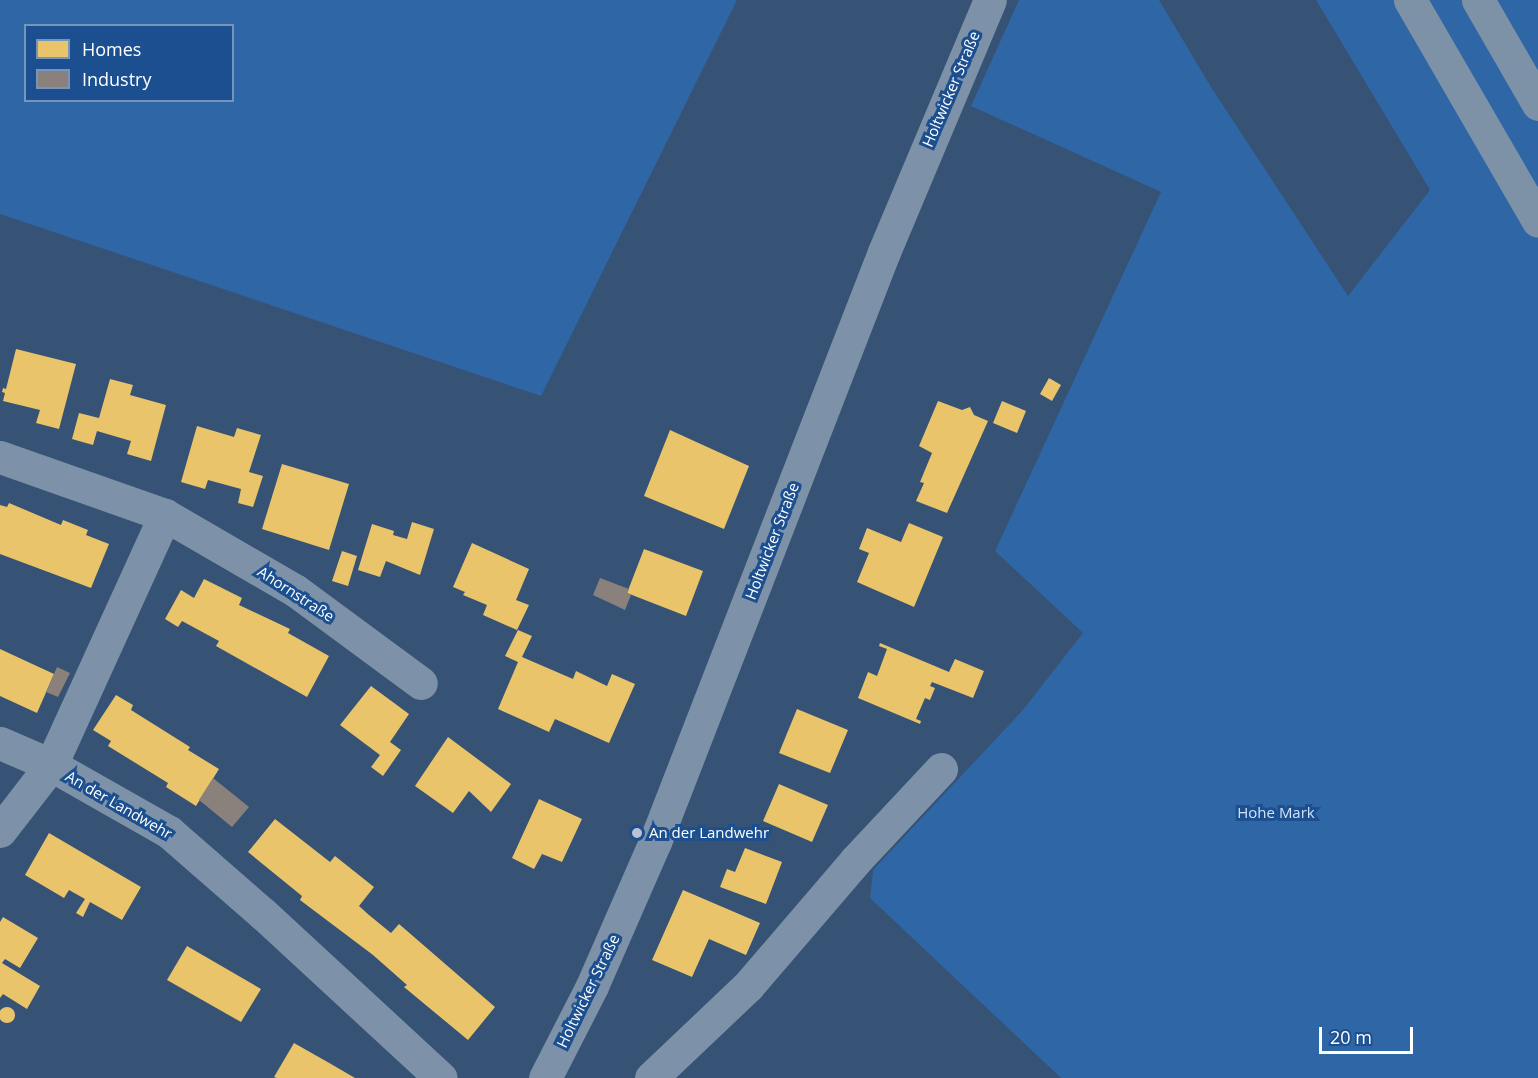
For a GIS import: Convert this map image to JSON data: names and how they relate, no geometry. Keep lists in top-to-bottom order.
{
  "streets": {
    "street": ["Holtwicker Straße", "Ahornstraße", "An der Landwehr"]
  },
  "parks": ["Hohe Mark"],
  "places": ["An der Landwehr"],
  "legend": ["Homes", "Industry"],
  "scale_bar": "20 m"
}
